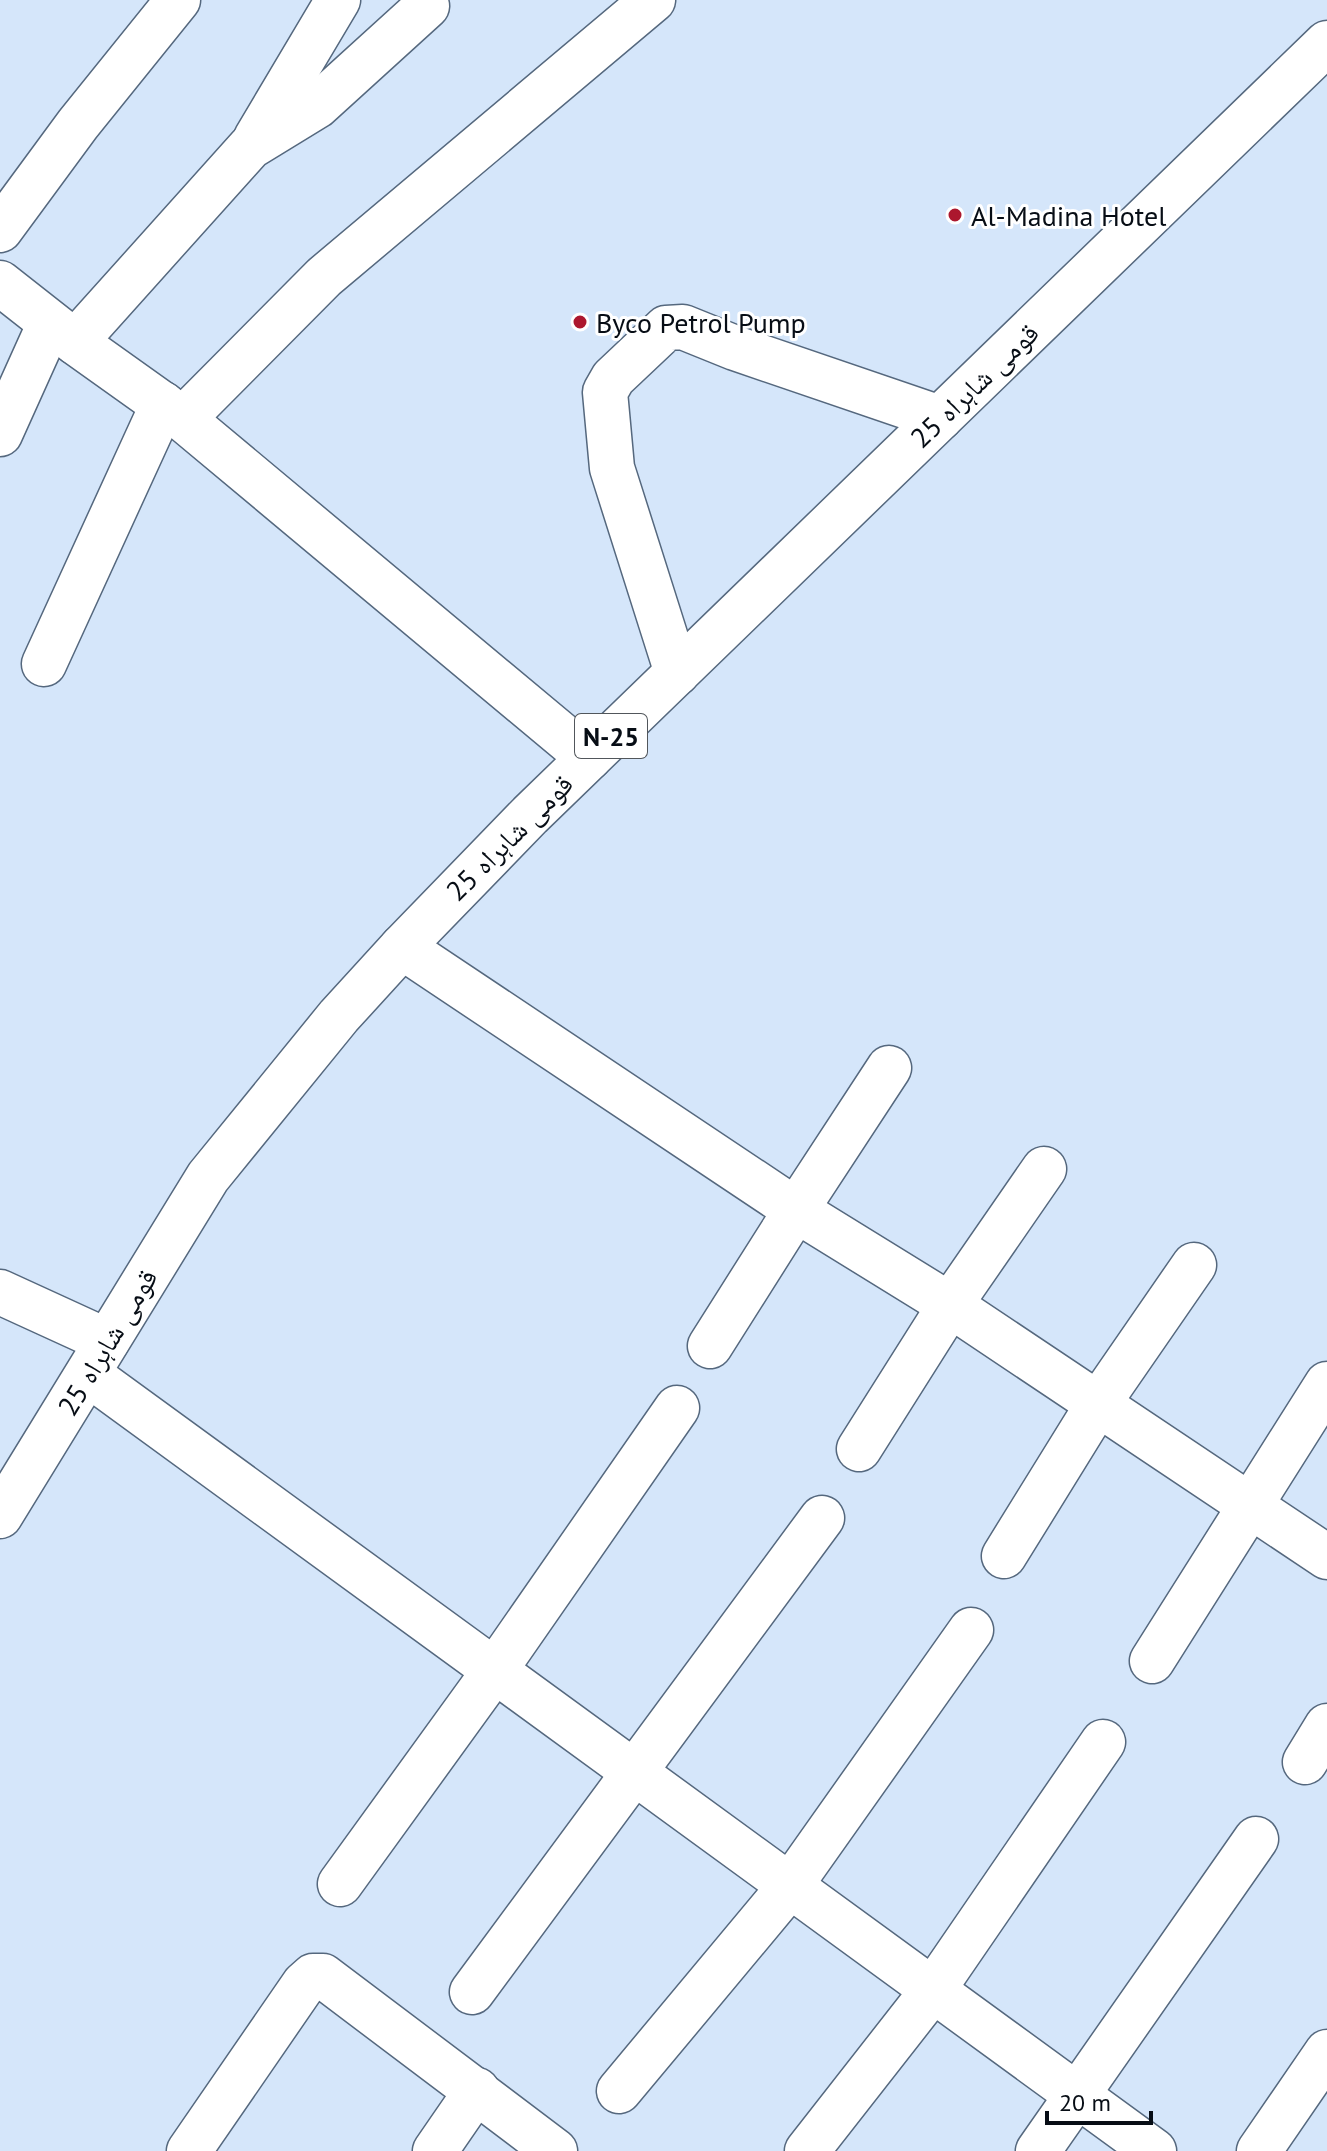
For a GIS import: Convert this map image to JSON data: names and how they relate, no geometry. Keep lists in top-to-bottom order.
{
  "streets": {
    "main road": ["قومی شاہراہ 25", "N-25"]
  },
  "places": ["Al-Madina Hotel", "Byco Petrol Pump"],
  "scale_bar": "20 m"
}
